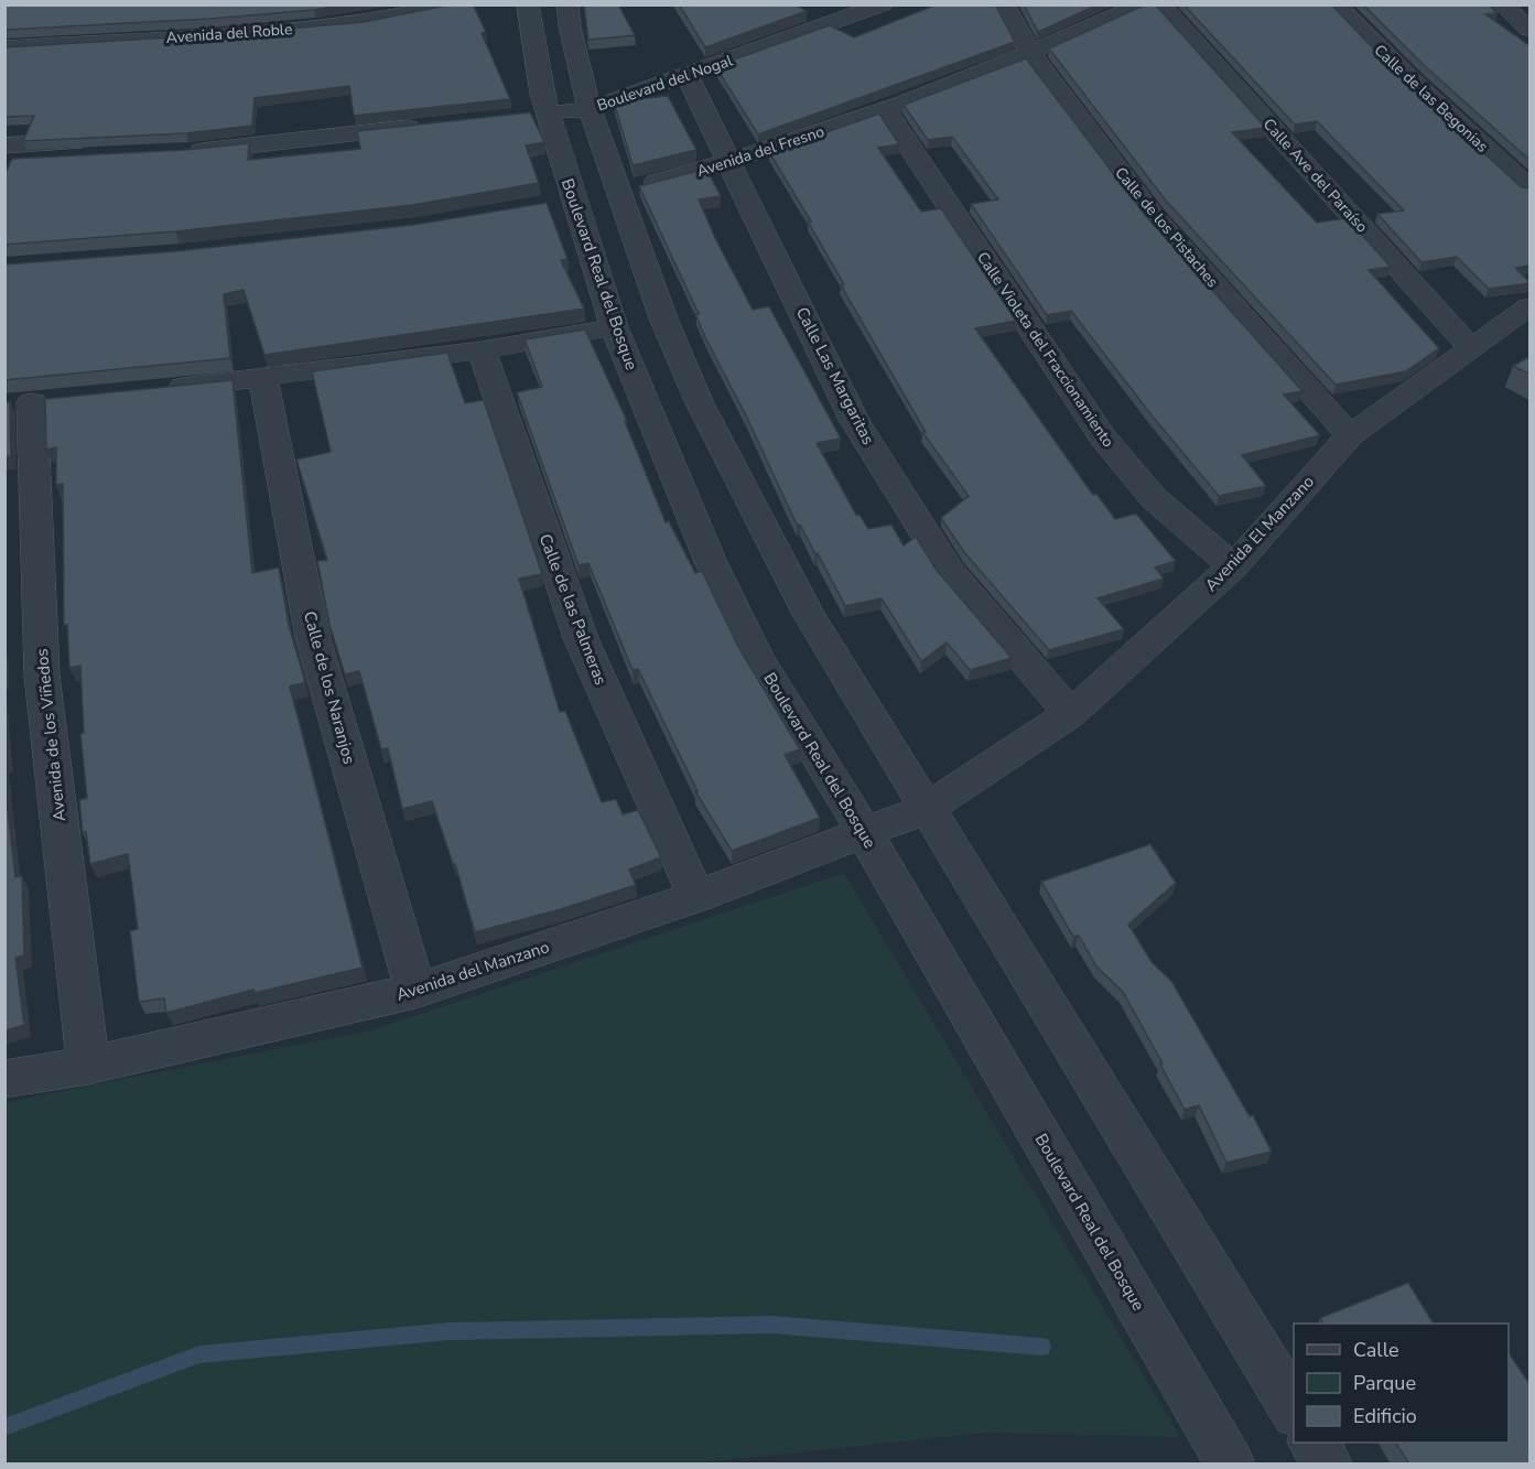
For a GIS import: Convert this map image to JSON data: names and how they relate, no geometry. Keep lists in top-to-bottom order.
{
  "streets": {
    "street": [
      "Avenida del Roble",
      "Boulevard del Nogal",
      "Calle de las Begonias",
      "Avenida del Fresno",
      "Calle Ave del Paraíso",
      "Calle de los Pistaches",
      "Boulevard Real del Bosque",
      "Calle Violeta del Fraccionamiento",
      "Calle Las Margaritas",
      "Avenida El Manzano",
      "Calle de las Palmeras",
      "Calle de los Naranjos",
      "Avenida de los Viñedos",
      "Avenida del Manzano"
    ]
  },
  "crossings": [
    ["Boulevard del Nogal", "Boulevard Real del Bosque"],
    ["Boulevard del Nogal", "Calle Las Margaritas"],
    ["Avenida del Fresno", "Calle de los Pistaches"],
    ["Avenida del Fresno", "Boulevard Real del Bosque"],
    ["Avenida del Fresno", "Calle Violeta del Fraccionamiento"],
    ["Avenida del Fresno", "Calle Las Margaritas"],
    ["Calle Ave del Paraíso", "Avenida El Manzano"],
    ["Calle de los Pistaches", "Avenida El Manzano"],
    ["Boulevard Real del Bosque", "Avenida del Manzano"],
    ["Calle Violeta del Fraccionamiento", "Avenida El Manzano"],
    ["Calle Las Margaritas", "Avenida El Manzano"],
    ["Avenida El Manzano", "Avenida del Manzano"],
    ["Calle de las Palmeras", "Avenida del Manzano"],
    ["Calle de los Naranjos", "Avenida del Manzano"],
    ["Avenida de los Viñedos", "Avenida del Manzano"]
  ],
  "legend": ["Calle", "Parque", "Edificio"]
}
